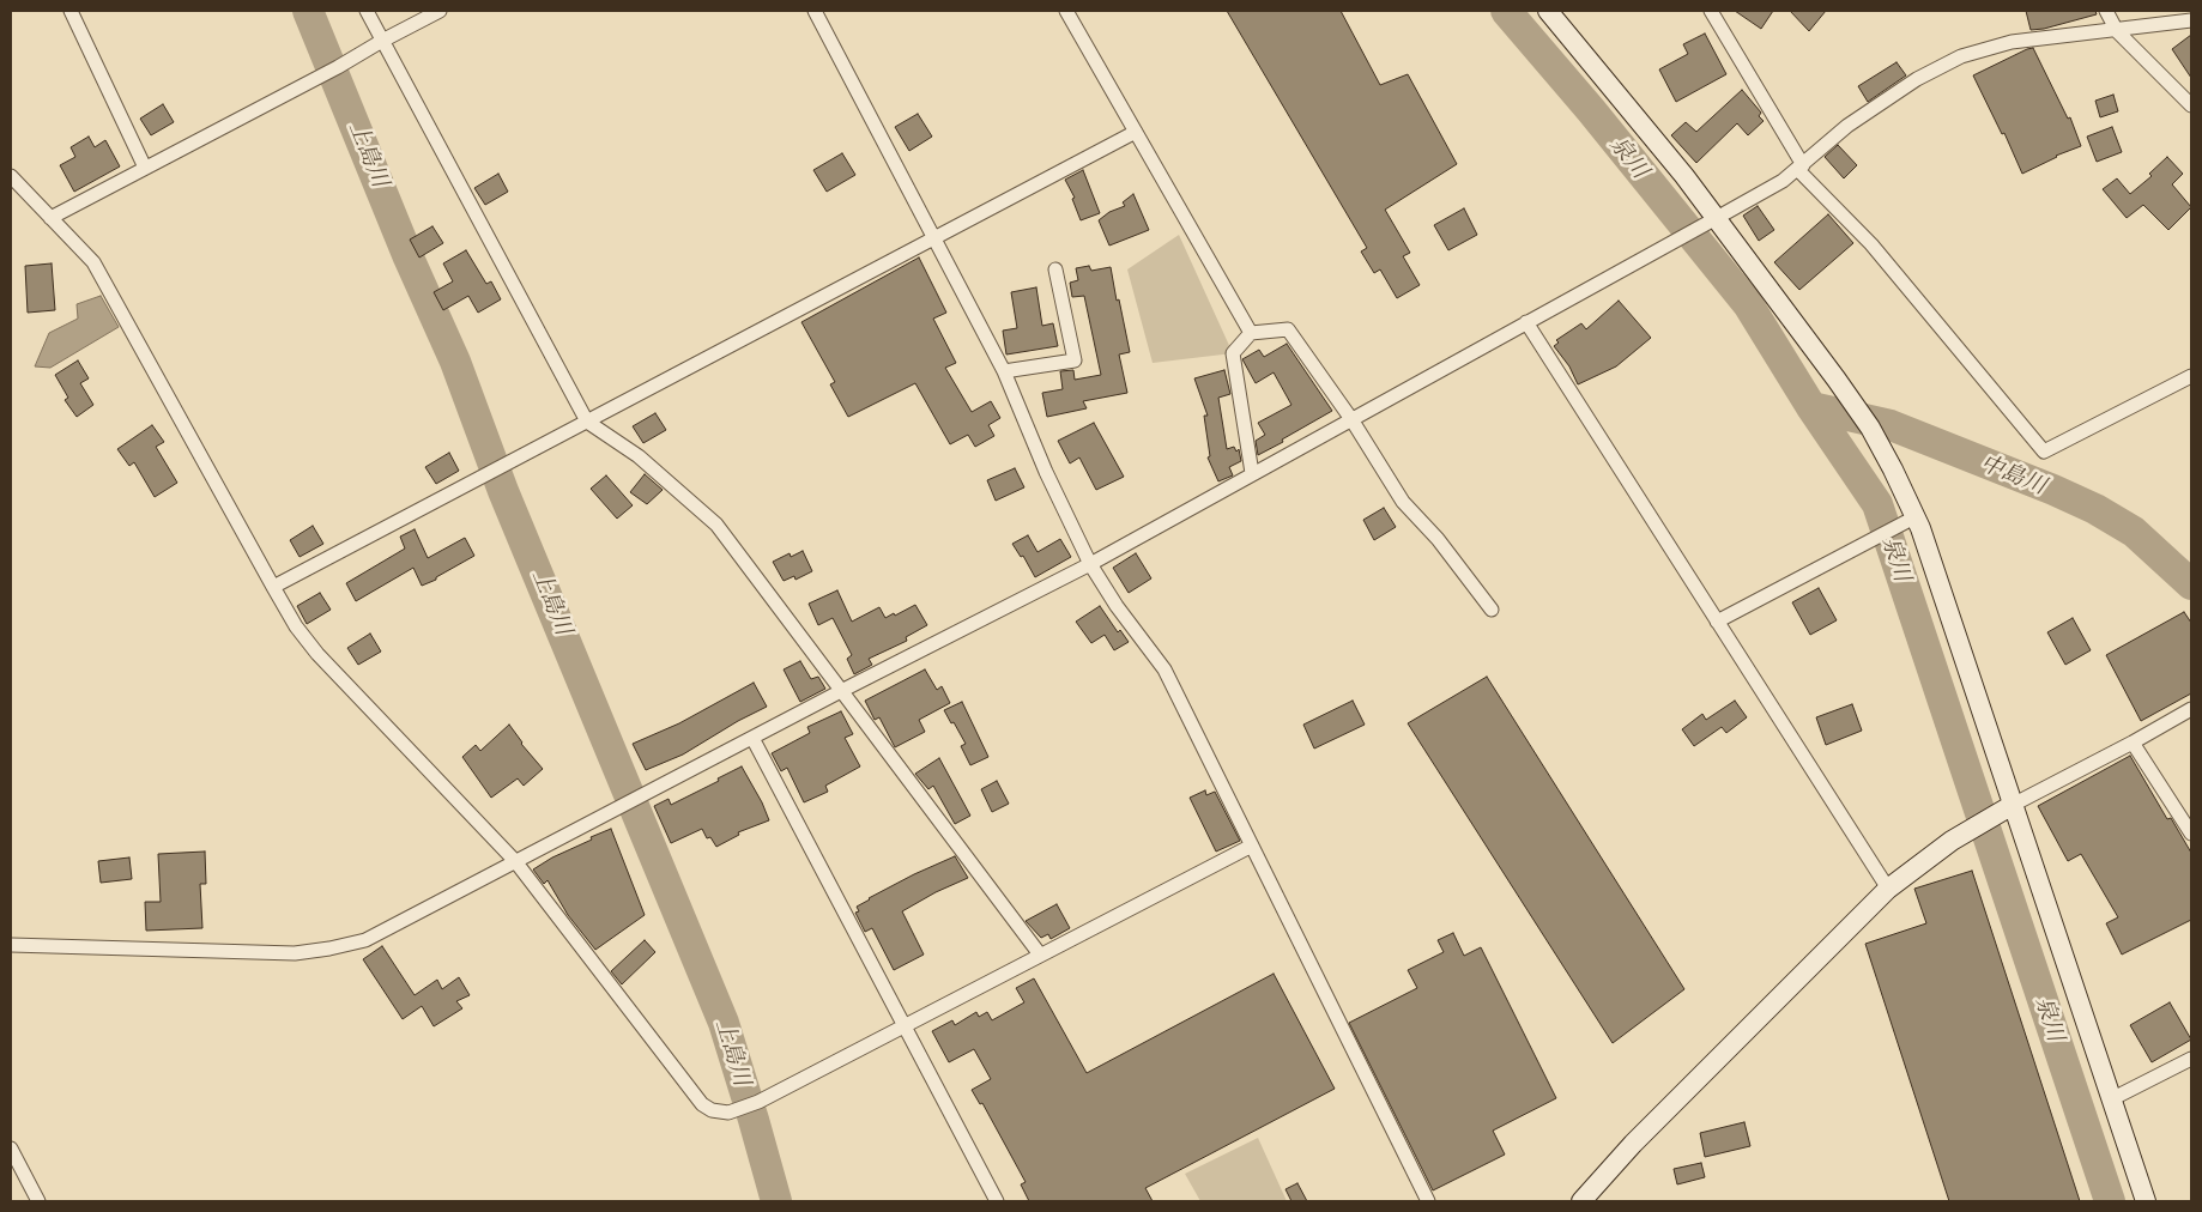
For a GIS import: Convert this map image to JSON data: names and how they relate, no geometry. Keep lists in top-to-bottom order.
{
  "water": ["上島川", "泉川", "中島川"]
}
